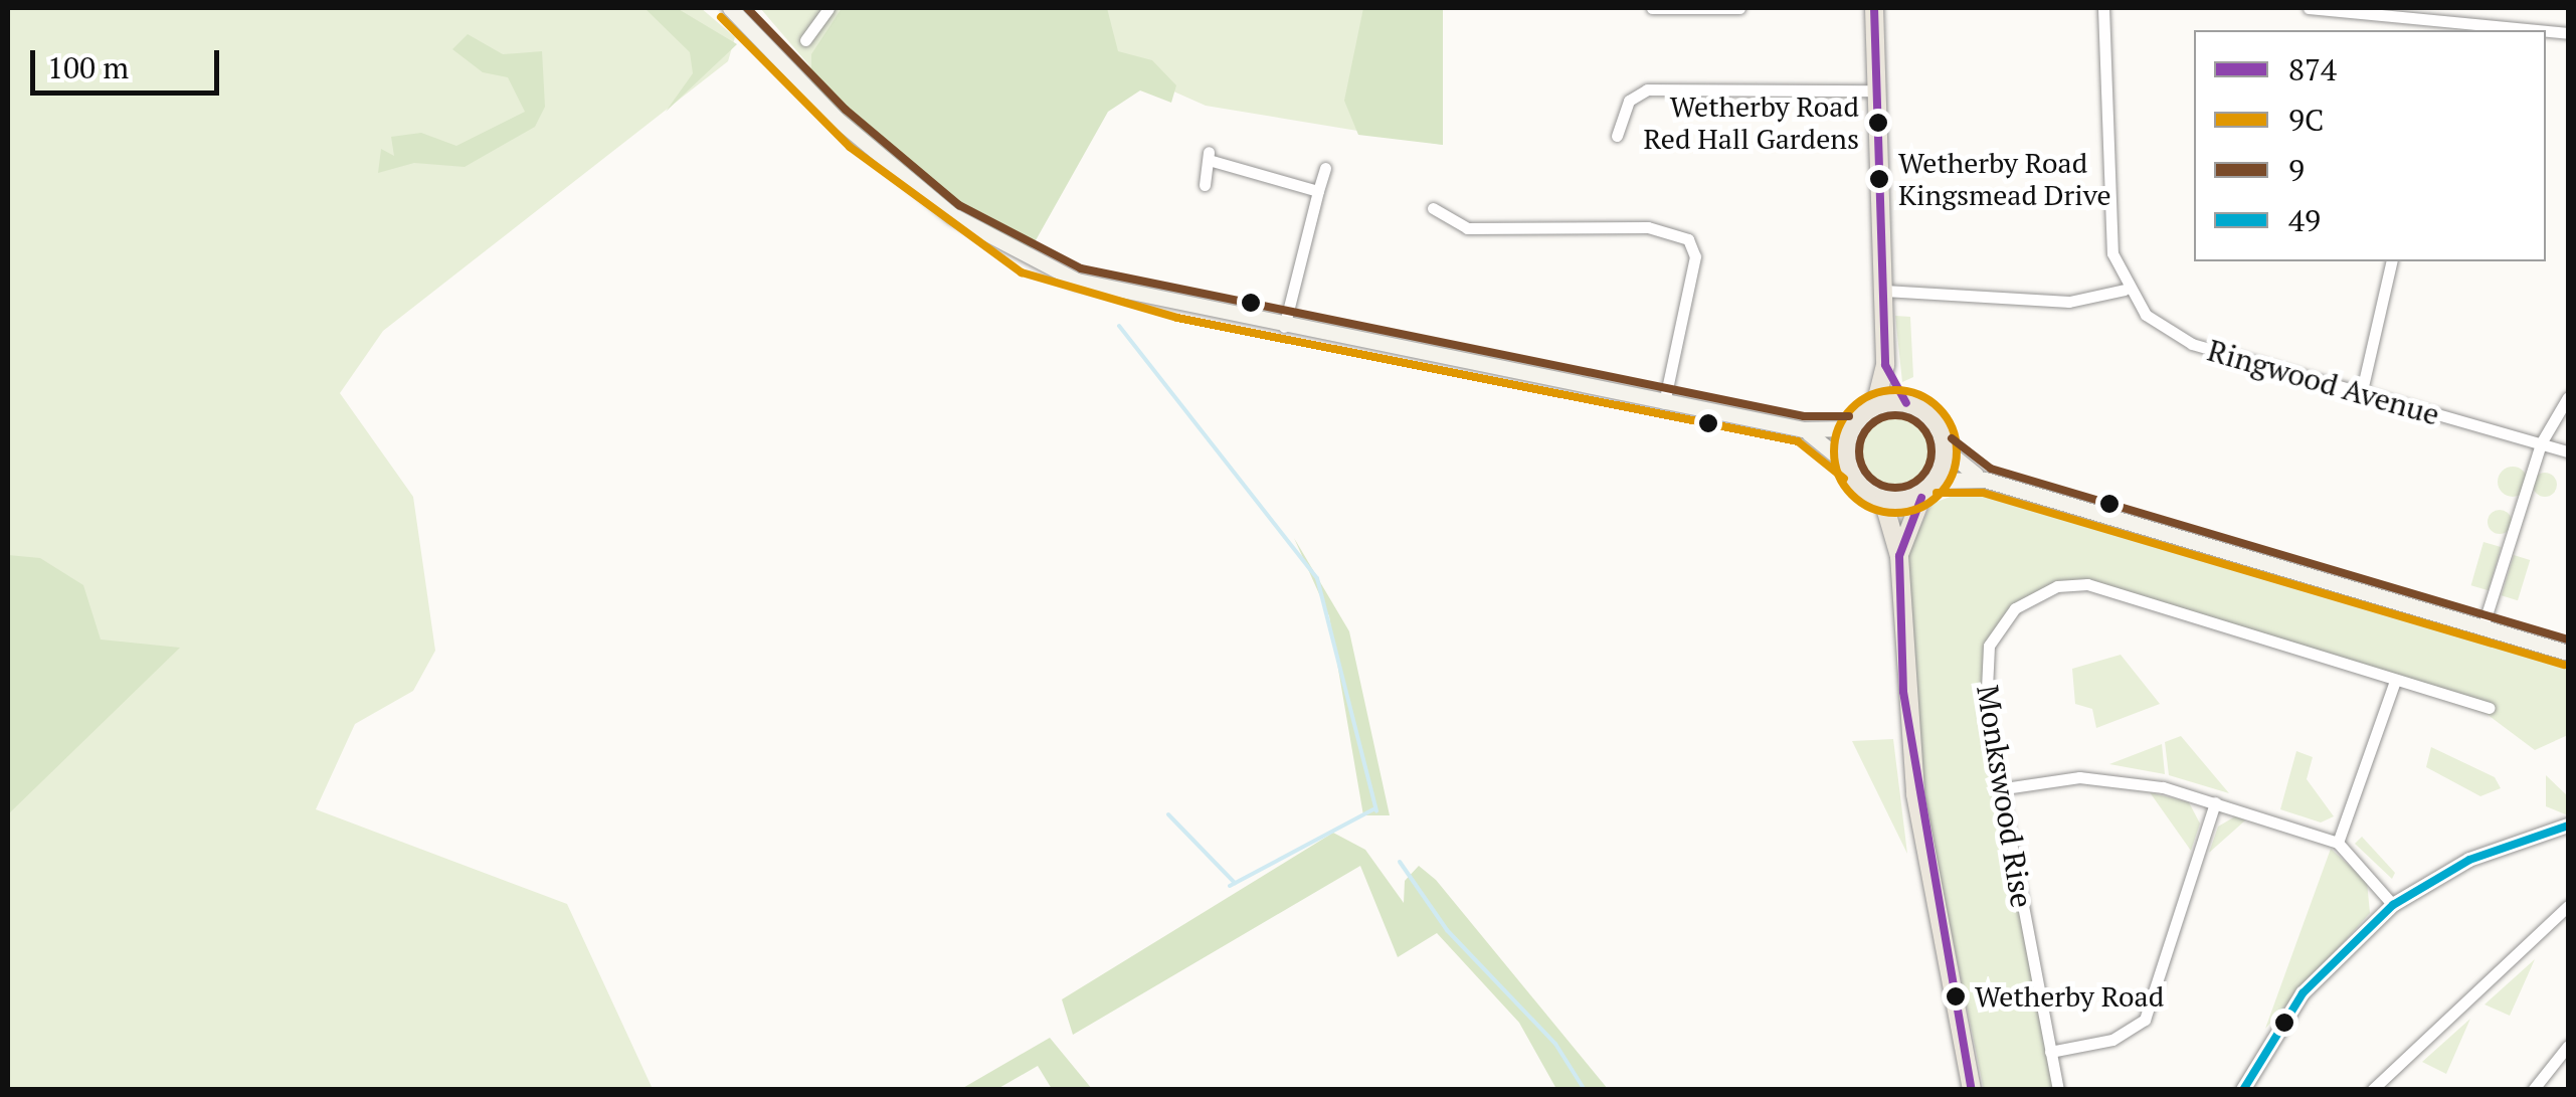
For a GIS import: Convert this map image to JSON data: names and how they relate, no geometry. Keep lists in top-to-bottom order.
{
  "streets": {
    "street": ["Ringwood Avenue", "Monkswood Rise"]
  },
  "places": ["Wetherby Road Red Hall Gardens", "Wetherby Road Kingsmead Drive", "Wetherby Road"],
  "lines": [
    "transit line 874",
    "transit line 9",
    "transit line 9C",
    "transit line 49"
  ],
  "legend": [
    "874",
    "9C",
    "9",
    "49"
  ],
  "scale_bar": "100 m"
}
